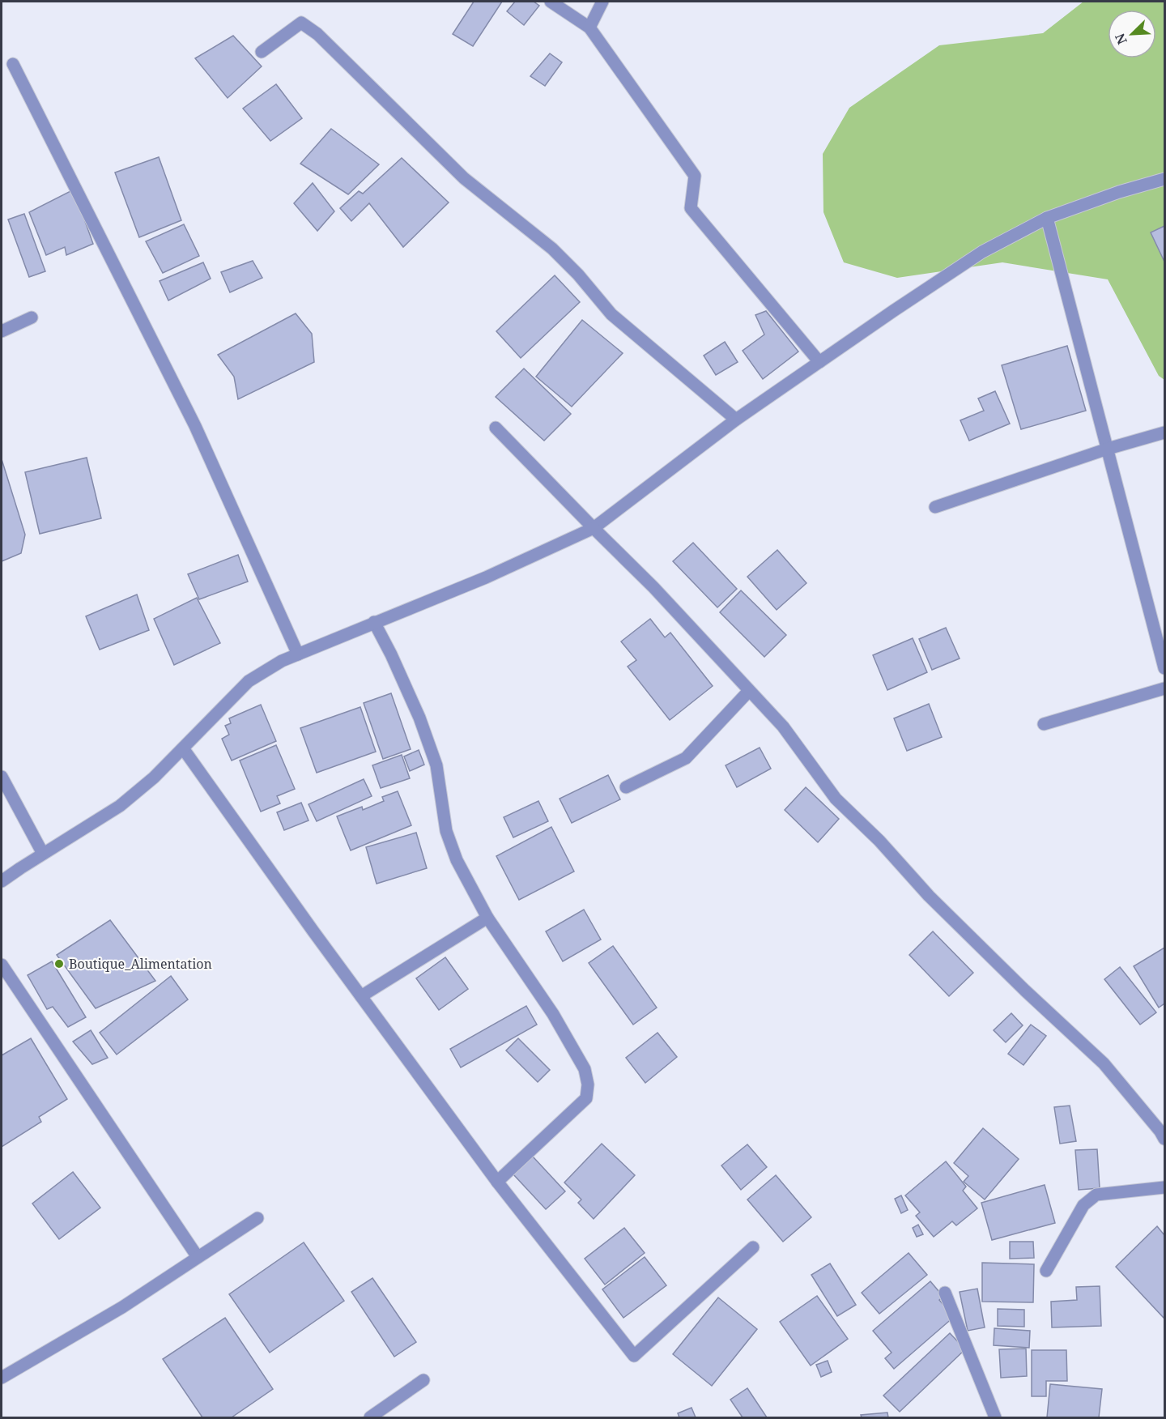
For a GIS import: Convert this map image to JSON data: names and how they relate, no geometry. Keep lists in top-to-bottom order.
{
  "places": ["Boutique_Alimentation"],
  "north": "bottom left"
}
